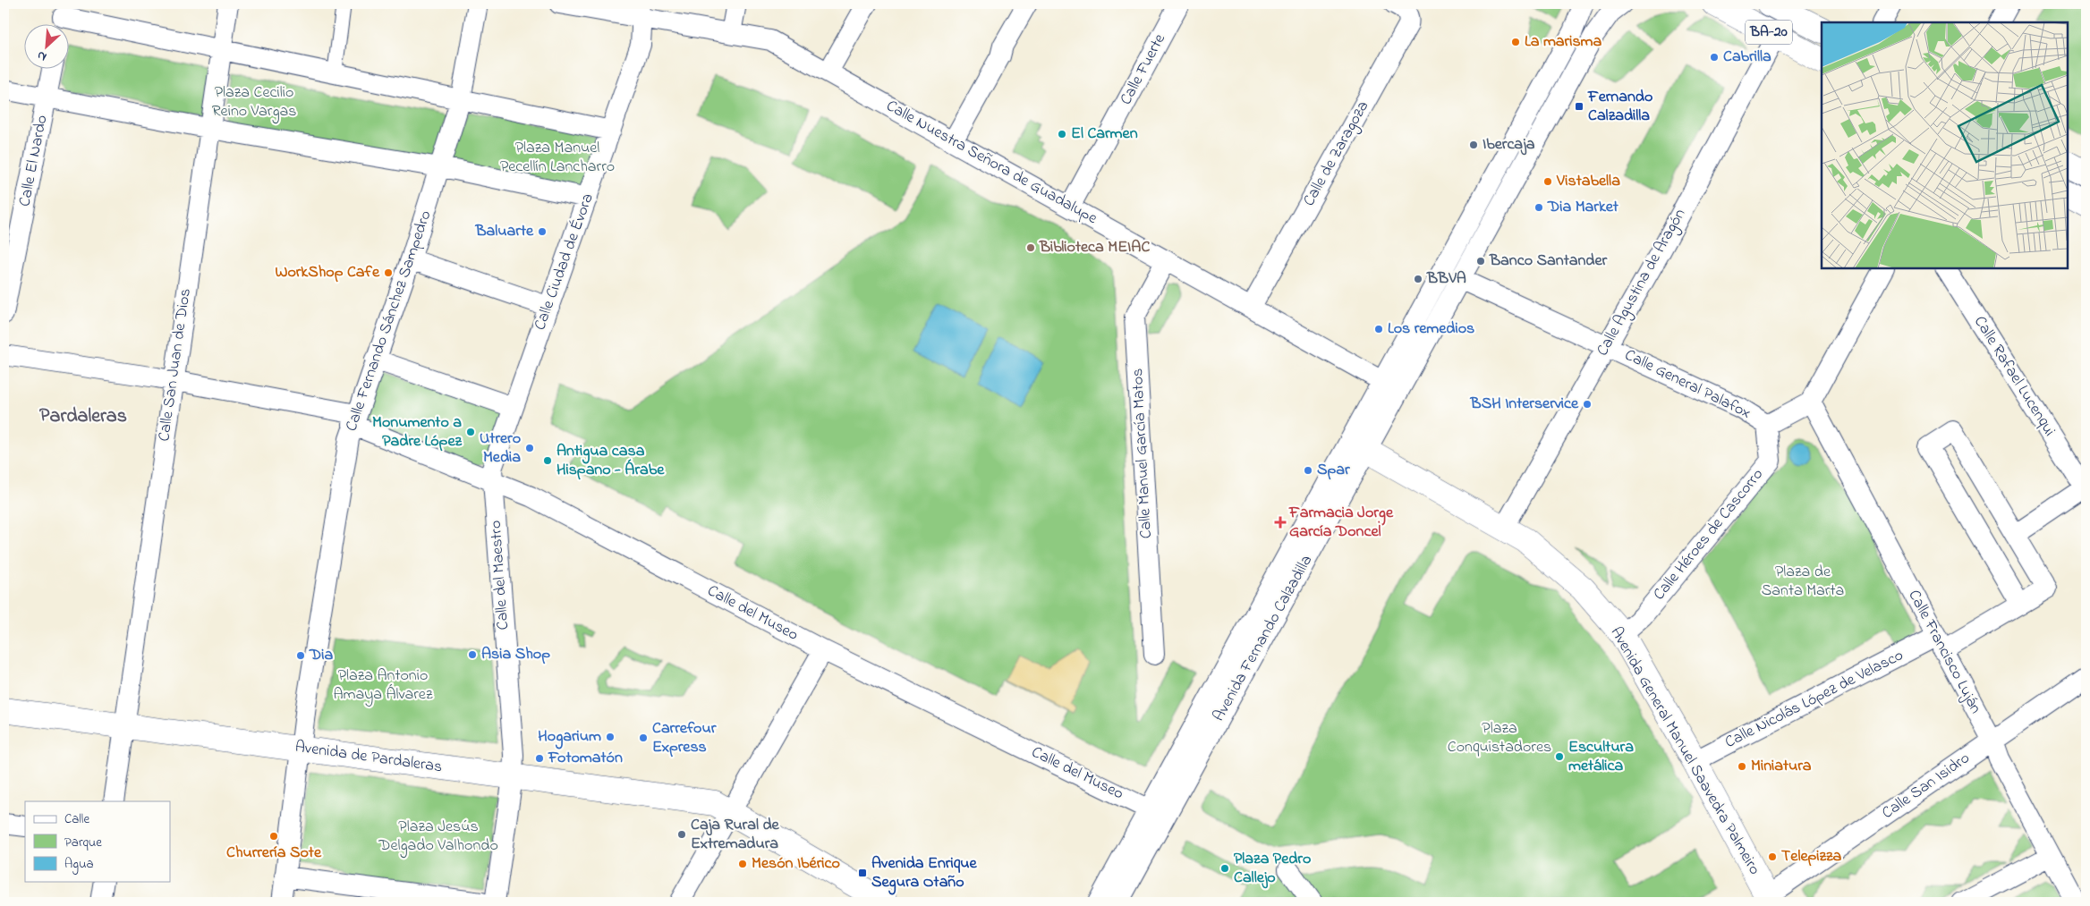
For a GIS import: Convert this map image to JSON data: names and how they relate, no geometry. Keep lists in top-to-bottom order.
{
  "streets": {
    "main road": ["BA-20", "Avenida General Manuel Saavedra Palmeiro", "Avenida de Pardaleras"],
    "street": [
      "Calle Fuerte",
      "Calle de Zaragoza",
      "Calle El Nardo",
      "Calle Nuestra Señora de Guadalupe",
      "Calle Ciudad de Évora",
      "Calle Agustina de Aragón",
      "Calle Fernando Sánchez Sampedro",
      "Calle San Juan de Dios",
      "Calle Rafael Lucenqui",
      "Calle General Palafox",
      "Calle Manuel García Matos",
      "Calle Héroes de Cascorro",
      "Calle del Maestro",
      "Calle del Museo",
      "Avenida Fernando Calzadilla",
      "Calle Francisco Luján",
      "Calle Nicolás López de Velasco",
      "Calle San Isidro"
    ]
  },
  "crossings": [
    ["BA-20", "Calle Agustina de Aragón"],
    ["Calle Fuerte", "Calle Nuestra Señora de Guadalupe"],
    ["Calle de Zaragoza", "Calle Nuestra Señora de Guadalupe"],
    ["Calle Nuestra Señora de Guadalupe", "Calle Ciudad de Évora"],
    ["Calle Nuestra Señora de Guadalupe", "Calle Manuel García Matos"],
    ["Calle Nuestra Señora de Guadalupe", "Avenida Fernando Calzadilla"],
    ["Calle Ciudad de Évora", "Calle del Maestro"],
    ["Calle Ciudad de Évora", "Calle del Museo"],
    ["Calle Agustina de Aragón", "Calle General Palafox"],
    ["Calle Agustina de Aragón", "Avenida General Manuel Saavedra Palmeiro"],
    ["Calle Fernando Sánchez Sampedro", "Calle del Museo"],
    ["Calle Fernando Sánchez Sampedro", "Avenida de Pardaleras"],
    ["Calle San Juan de Dios", "Calle del Museo"],
    ["Calle San Juan de Dios", "Avenida de Pardaleras"],
    ["Calle General Palafox", "Calle Héroes de Cascorro"],
    ["Calle General Palafox", "Avenida Fernando Calzadilla"],
    ["Calle Héroes de Cascorro", "Avenida General Manuel Saavedra Palmeiro"],
    ["Calle del Maestro", "Calle del Museo"],
    ["Calle del Maestro", "Avenida de Pardaleras"],
    ["Calle del Museo", "Avenida Fernando Calzadilla"],
    ["Avenida Fernando Calzadilla", "Avenida General Manuel Saavedra Palmeiro"],
    ["Calle Francisco Luján", "Calle Nicolás López de Velasco"],
    ["Calle Francisco Luján", "Calle San Isidro"],
    ["Calle Nicolás López de Velasco", "Avenida General Manuel Saavedra Palmeiro"],
    ["Avenida General Manuel Saavedra Palmeiro", "Calle San Isidro"]
  ],
  "districts": ["Pardaleras"],
  "parks": [
    "Plaza Cecilio Reino Vargas",
    "Plaza Manuel Pecellín Lancharro",
    "Plaza de Santa Marta",
    "Plaza Antonio Amaya Álvarez",
    "Plaza Conquistadores",
    "Plaza Jesús Delgado Valhondo"
  ],
  "places": {
    "other": [
      "La marisma",
      "Cabrilla",
      "El Carmen",
      "Ibercaja",
      "Vistabella",
      "Dia Market",
      "Baluarte",
      "Biblioteca MEIAC",
      "Banco Santander",
      "WorkShop Cafe",
      "BBVA",
      "Los remedios",
      "BSH Interservice",
      "Monumento a Padre López",
      "Utrero Media",
      "Antigua casa Hispano - Árabe",
      "Spar",
      "Asia Shop",
      "Dia",
      "Hogarium",
      "Carrefour Express",
      "Escultura metálica",
      "Fotomatón",
      "Miniatura",
      "Caja Rural de Extremadura",
      "Churrería Sote",
      "Telepizza",
      "Mesón Ibérico",
      "Plaza Pedro Callejo"
    ],
    "transit": ["Fernando Calzadilla", "Avenida Enrique Segura Otaño"],
    "health": ["Farmacia Jorge García Doncel"]
  },
  "legend": ["Calle", "Parque", "Agua"],
  "north": "bottom left"
}
